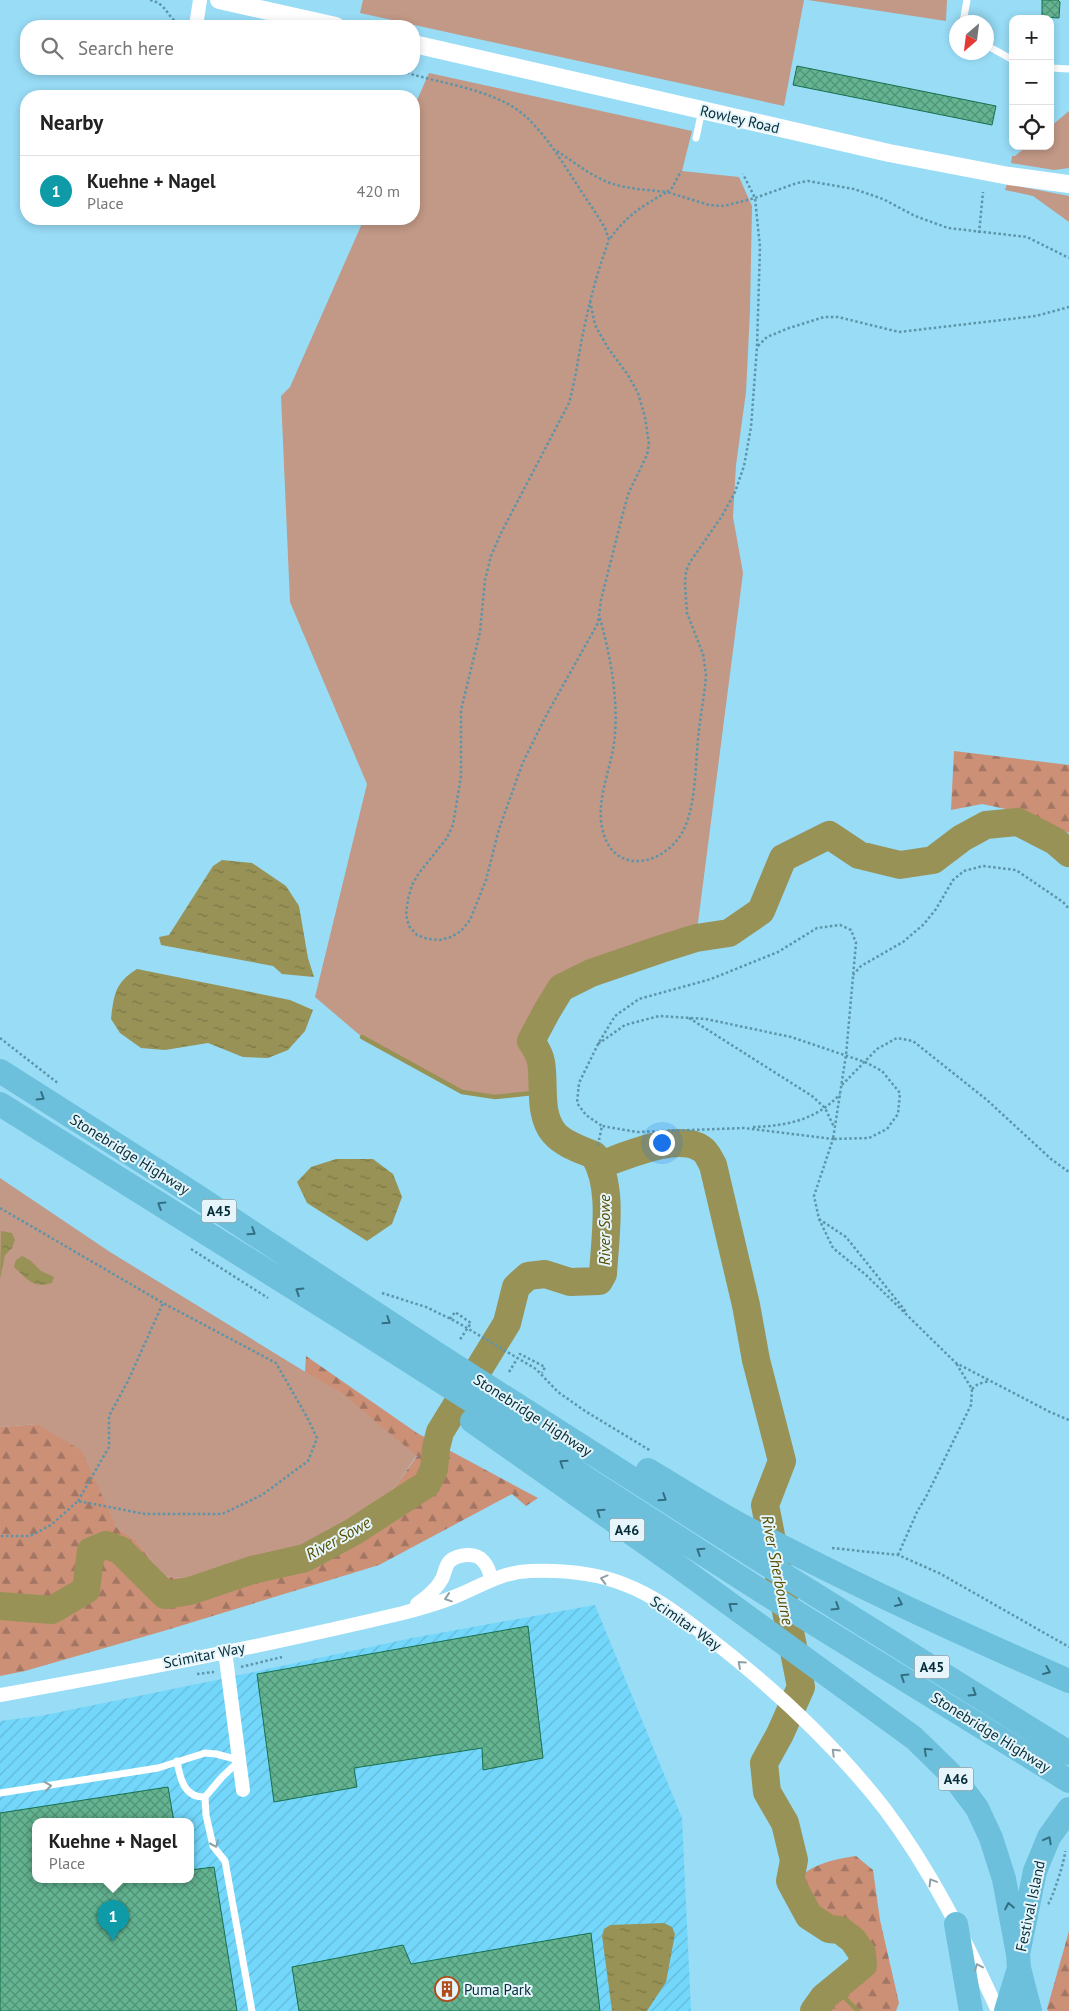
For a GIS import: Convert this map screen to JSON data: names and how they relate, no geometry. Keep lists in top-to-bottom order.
{
  "streets": {
    "highway": [
      "Stonebridge Highway",
      "A45",
      "A46",
      "Festival Island"
    ],
    "street": ["Rowley Road", "Scimitar Way"]
  },
  "crossings": [
    ["Stonebridge Highway", "A46"],
    ["A46", "Festival Island"]
  ],
  "one_way": ["Scimitar Way", "Festival Island"],
  "water": ["River Sowe", "River Sherbourne"],
  "places": {
    "building": ["Puma Park"]
  },
  "north": "bottom left",
  "page": {
    "map_buttons": ["+", "−"],
    "search": "Search here",
    "heading": "Nearby",
    "list": [
      {
        "mark": "1",
        "name": "Kuehne + Nagel",
        "note": "Place",
        "value": "420 m"
      }
    ],
    "popup": ["Kuehne + Nagel", "Place"],
    "pins": "1"
  }
}
